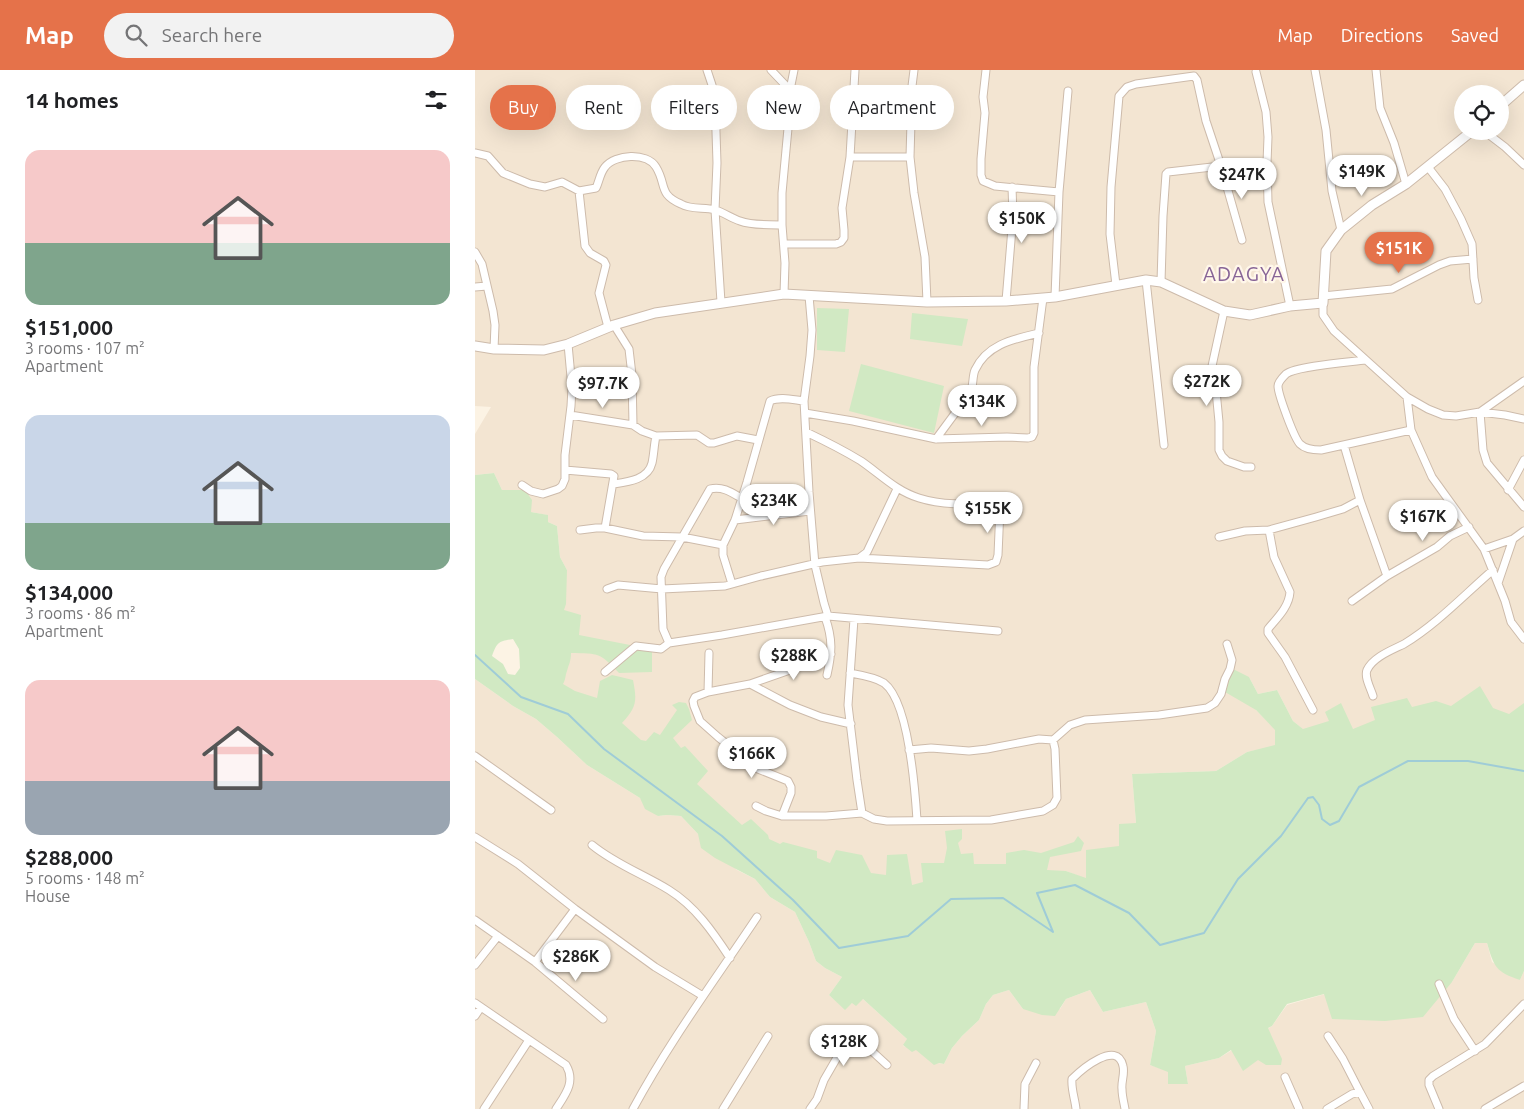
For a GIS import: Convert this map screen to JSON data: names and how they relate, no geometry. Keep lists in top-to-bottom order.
{
  "districts": ["ADAGYA"],
  "page": {
    "header": "Map",
    "search": "Search here",
    "nav": ["Map", "Directions", "Saved"],
    "heading": "14 homes",
    "chip": [
      "Buy",
      "Rent",
      "Filters",
      "New",
      "Apartment"
    ],
    "list": [
      {
        "name": "$151,000",
        "note": "3 rooms · 107 m² · Apartment"
      },
      {
        "name": "$134,000",
        "note": "3 rooms · 86 m² · Apartment"
      },
      {
        "name": "$288,000",
        "note": "5 rooms · 148 m² · House"
      }
    ],
    "price": [
      "$149K",
      "$247K",
      "$150K",
      "$151K",
      "$272K",
      "$97.7K",
      "$134K",
      "$234K",
      "$155K",
      "$167K",
      "$288K",
      "$166K",
      "$286K",
      "$128K"
    ]
  }
}
